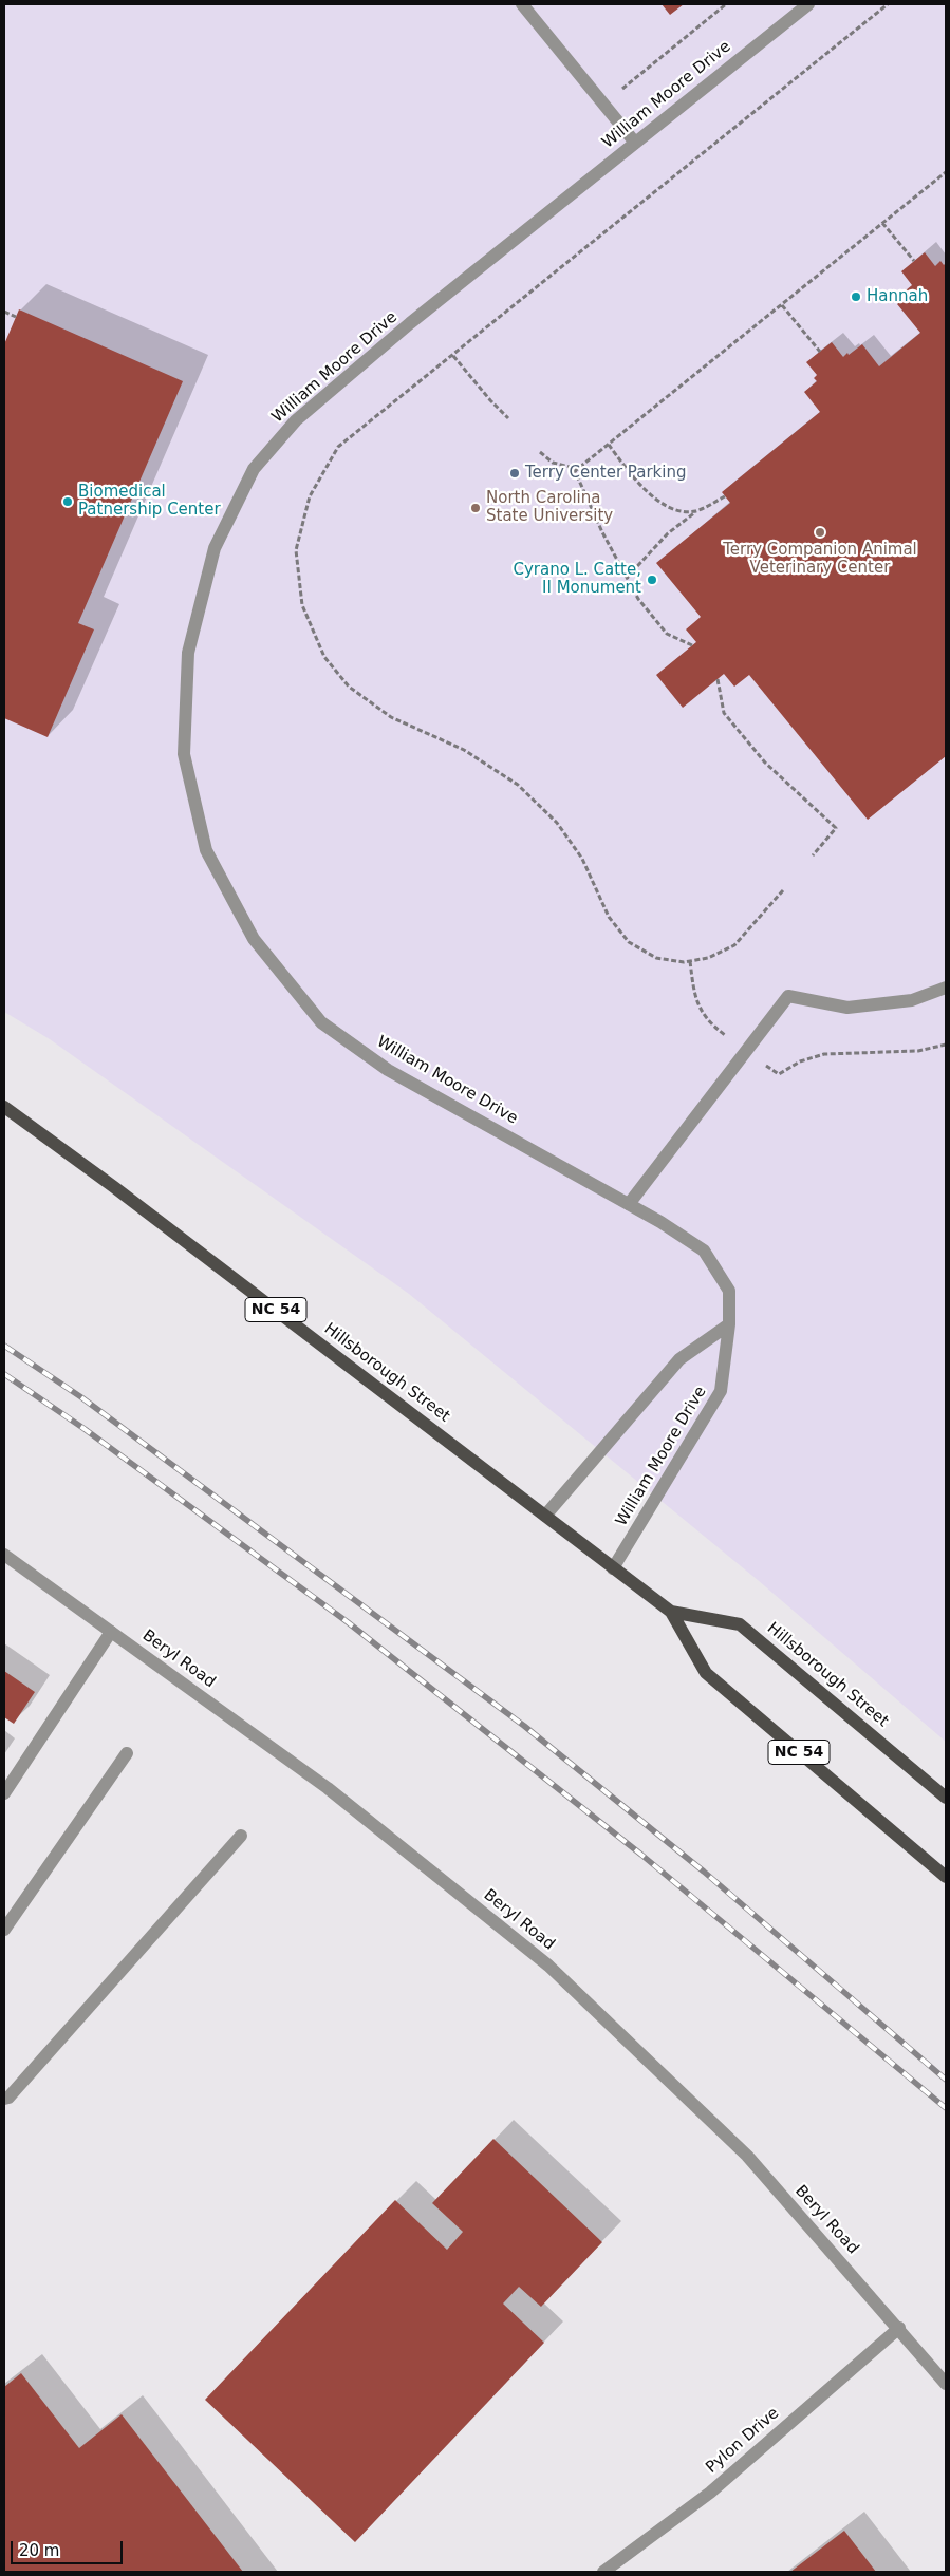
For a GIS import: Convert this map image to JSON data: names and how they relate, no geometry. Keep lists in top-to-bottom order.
{
  "streets": {
    "main road": ["NC 54", "Hillsborough Street"],
    "street": ["William Moore Drive", "Beryl Road", "Pylon Drive"]
  },
  "crossings": [
    ["William Moore Drive", "Hillsborough Street"],
    ["Beryl Road", "Pylon Drive"]
  ],
  "places": [
    "Hannah",
    "Terry Center Parking",
    "Biomedical Patnership Center",
    "North Carolina State University",
    "Terry Companion Animal Veterinary Center",
    "Cyrano L. Catte, II Monument"
  ],
  "scale_bar": "20 m"
}
